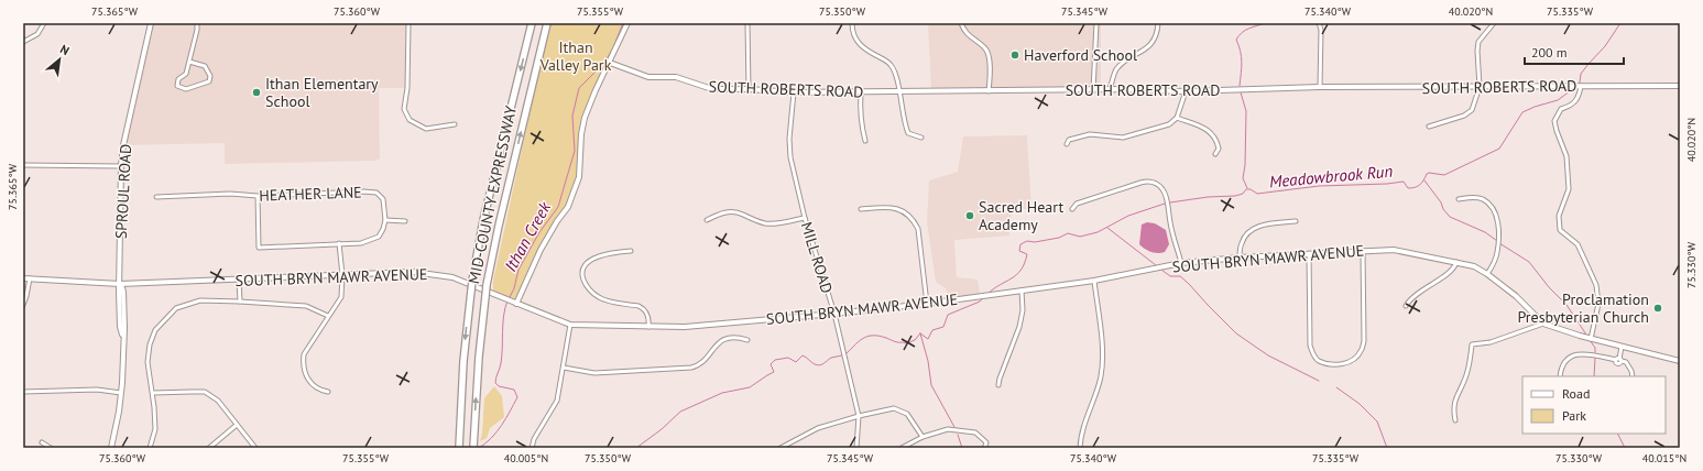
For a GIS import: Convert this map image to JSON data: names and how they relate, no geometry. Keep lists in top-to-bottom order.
{
  "streets": {
    "highway": ["MID-COUNTY EXPRESSWAY"],
    "main road": ["SOUTH ROBERTS ROAD", "SPROUL ROAD", "SOUTH BRYN MAWR AVENUE"],
    "street": ["HEATHER LANE", "MILL ROAD"]
  },
  "crossings": [
    ["SOUTH ROBERTS ROAD", "MILL ROAD"],
    ["SPROUL ROAD", "SOUTH BRYN MAWR AVENUE"],
    ["MILL ROAD", "SOUTH BRYN MAWR AVENUE"]
  ],
  "water": ["Meadowbrook Run", "Ithan Creek"],
  "parks": ["Ithan Valley Park"],
  "places": [
    "Haverford School",
    "Ithan Elementary School",
    "Sacred Heart Academy",
    "Proclamation Presbyterian Church"
  ],
  "legend": ["Road", "Park"],
  "scale_bar": "200 m",
  "north": "top right",
  "coordinates": [
    "75.365°W",
    "75.360°W",
    "75.355°W",
    "75.350°W",
    "75.345°W",
    "75.340°W",
    "40.020°N",
    "75.335°W",
    "75.330°W",
    "40.005°N",
    "40.015°N"
  ]
}
